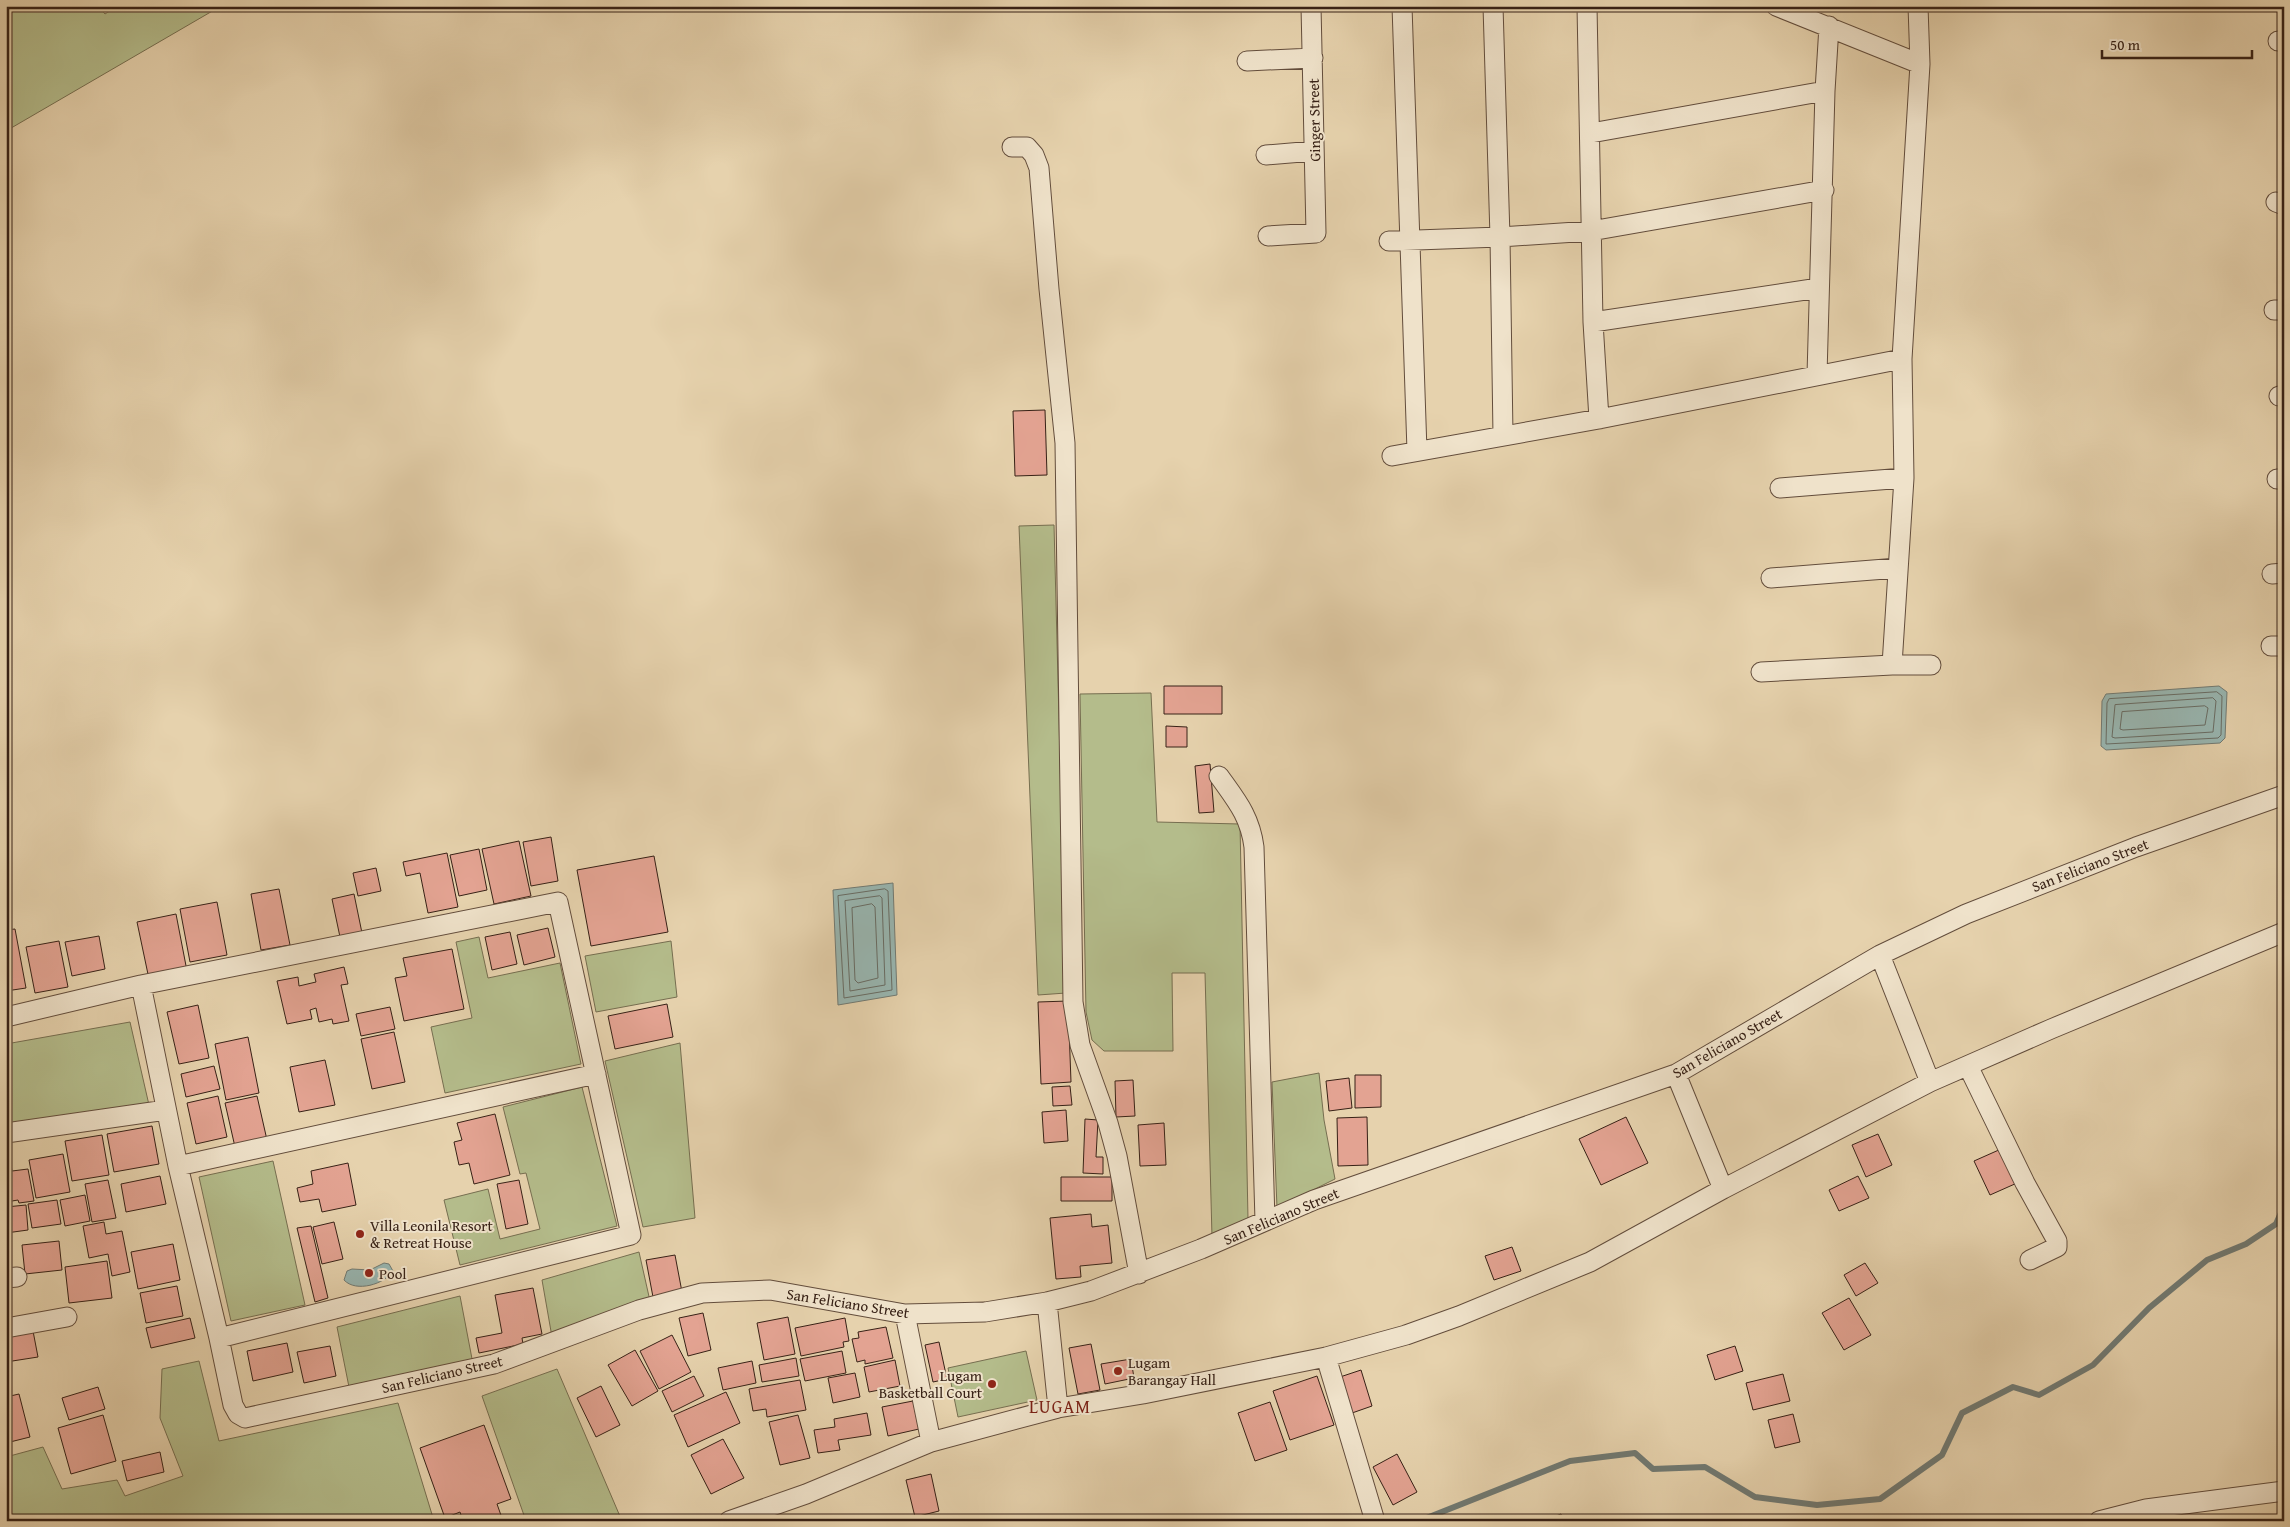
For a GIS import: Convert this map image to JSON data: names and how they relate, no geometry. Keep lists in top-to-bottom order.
{
  "streets": {
    "street": ["Ginger Street", "San Feliciano Street"]
  },
  "districts": ["LUGAM"],
  "places": [
    "Villa Leonila Resort & Retreat House",
    "Pool",
    "Lugam Barangay Hall",
    "Lugam Basketball Court"
  ],
  "scale_bar": "50 m"
}
